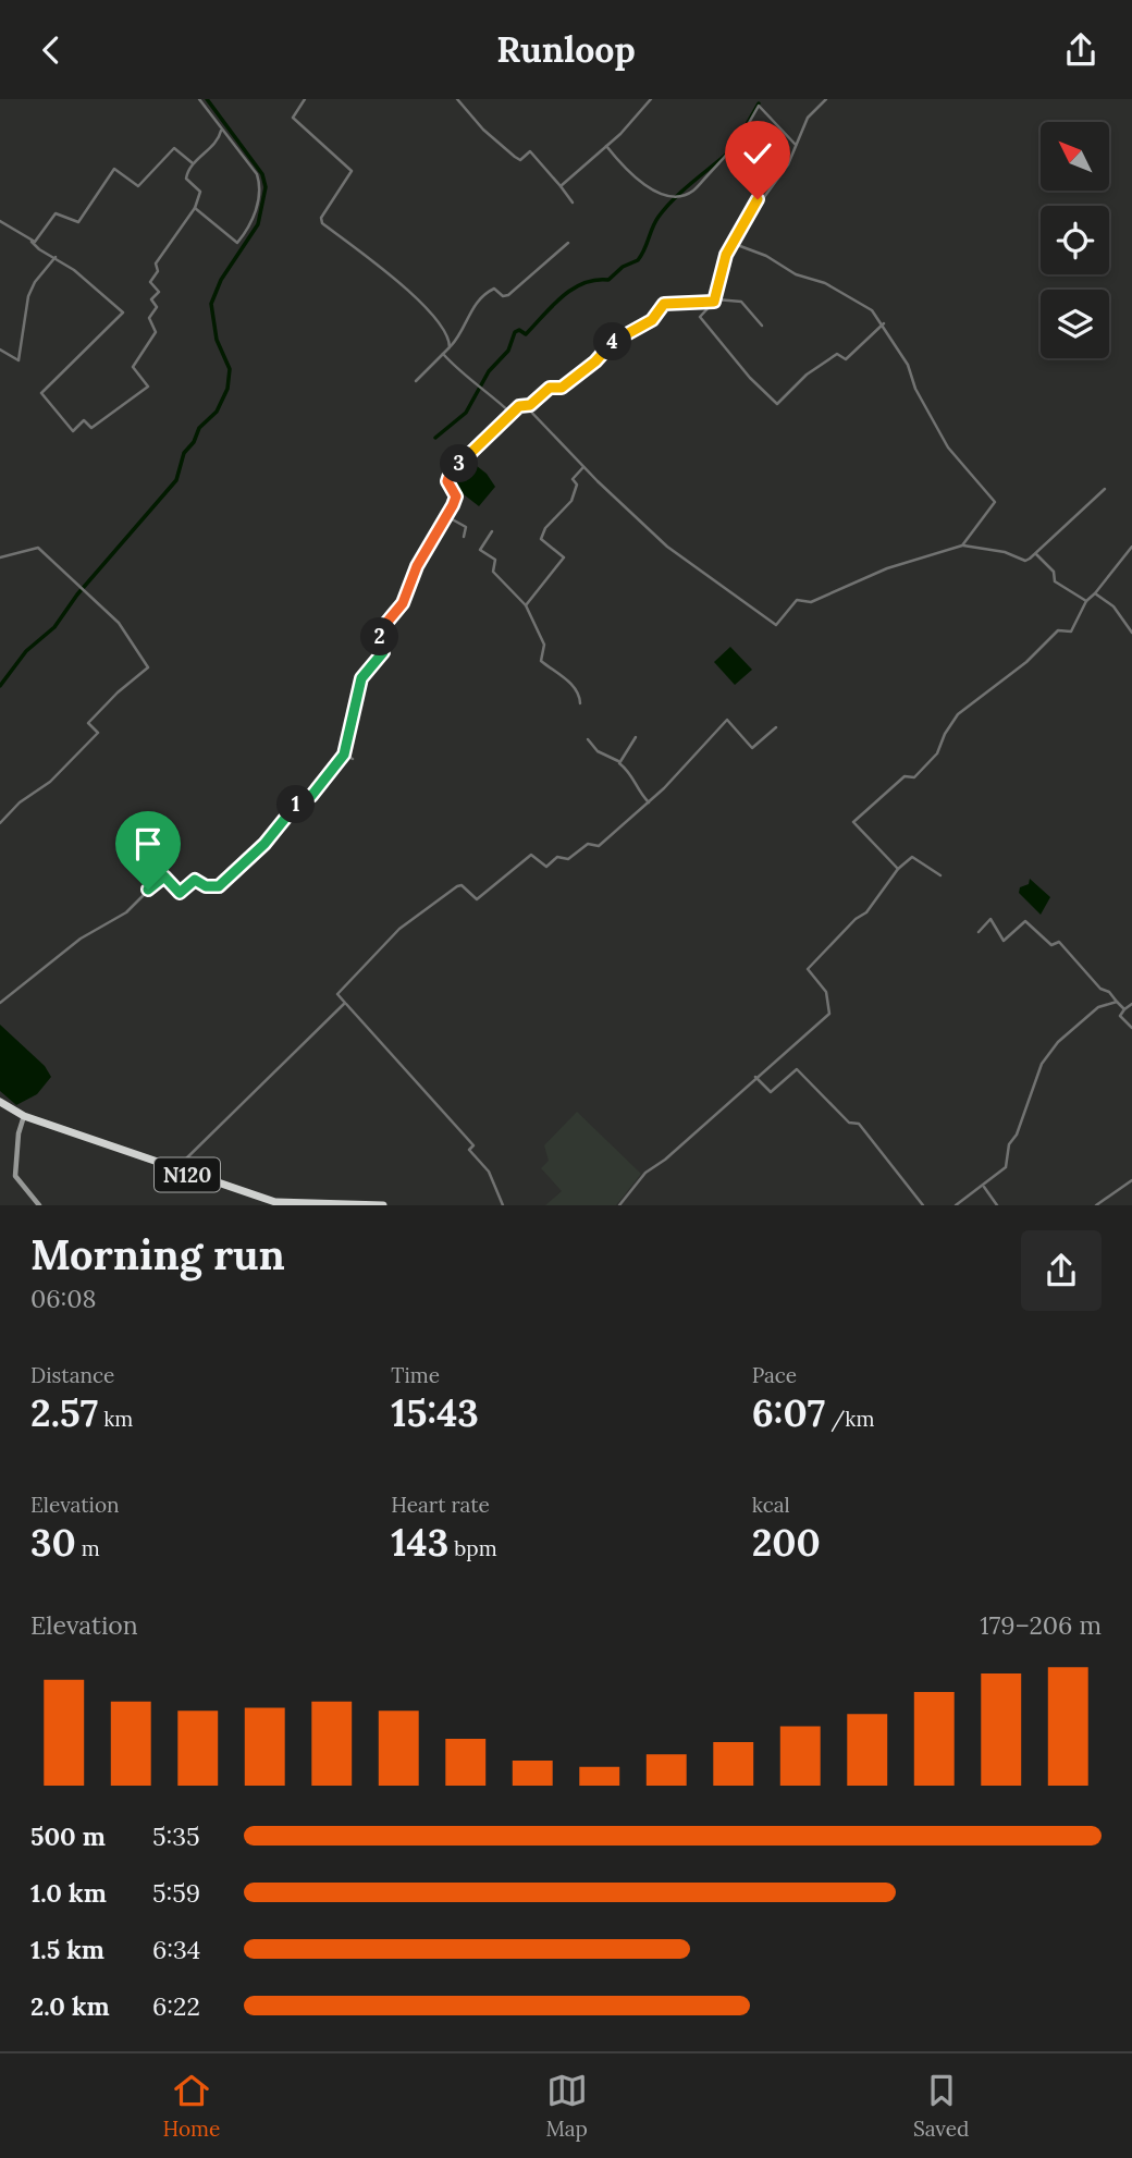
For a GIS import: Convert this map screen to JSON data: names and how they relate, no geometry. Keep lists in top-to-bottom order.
{
  "streets": {
    "highway": ["N120"]
  },
  "north": "top left",
  "page": {
    "header": "Runloop",
    "pins": [
      "4",
      "3",
      "2",
      "1"
    ],
    "heading": ["Morning run", "06:08"],
    "stats": [
      ["Distance", "2.57 km"],
      ["Time", "15:43"],
      ["Pace", "6:07 /km"],
      ["Elevation", "30 m"],
      ["Heart rate", "143 bpm"],
      ["kcal", "200"]
    ],
    "chart": ["Elevation", "179–206 m"],
    "list": [
      {
        "name": "500 m",
        "note": "5:35"
      },
      {
        "name": "1.0 km",
        "note": "5:59"
      },
      {
        "name": "1.5 km",
        "note": "6:34"
      },
      {
        "name": "2.0 km",
        "note": "6:22"
      }
    ],
    "tabs": ["Home", "Map", "Saved"]
  }
}
